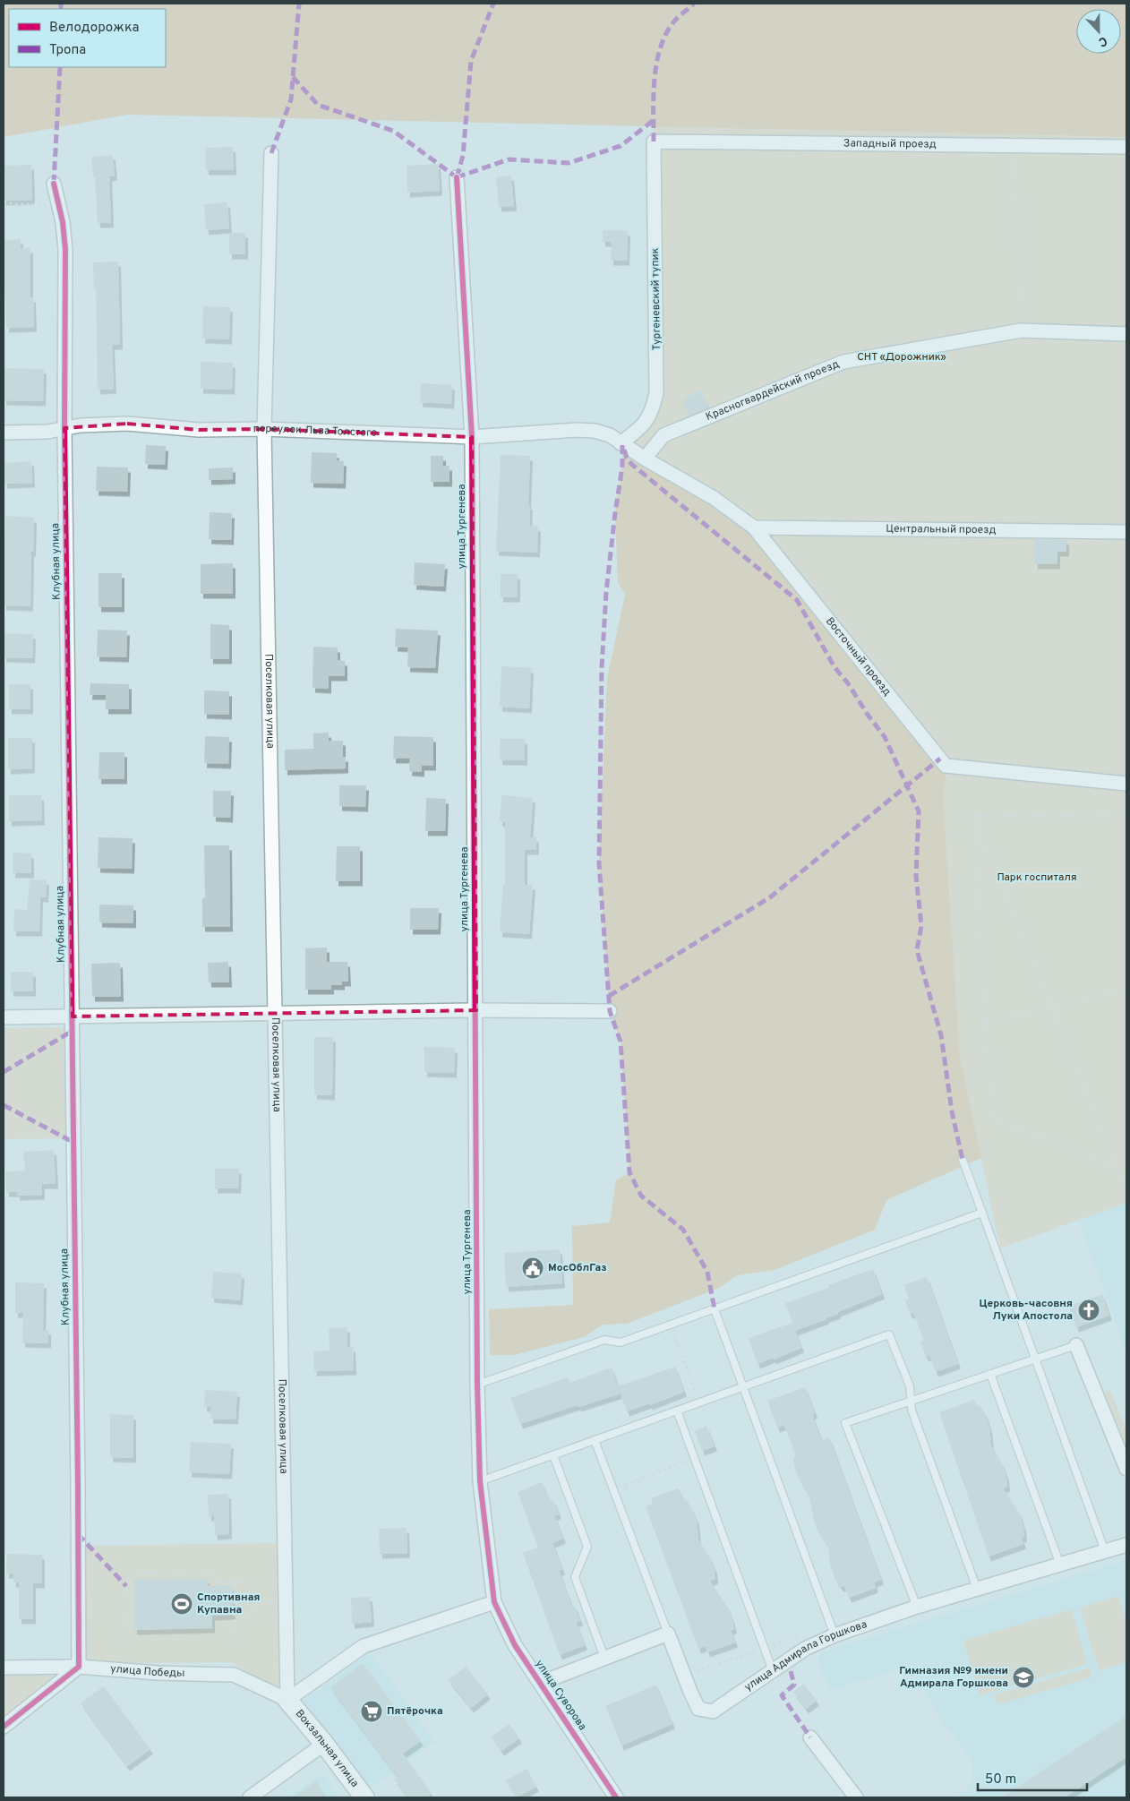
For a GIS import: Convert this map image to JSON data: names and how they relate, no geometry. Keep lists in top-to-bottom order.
{
  "streets": {
    "street": [
      "Западный проезд",
      "Тургеневский тупик",
      "Красногвардейский проезд",
      "переулок Льва Толстого",
      "улица Тургенева",
      "Центральный проезд",
      "Клубная улица",
      "Восточный проезд",
      "Поселковая улица",
      "улица Адмирала Горшкова",
      "улица Победы",
      "улица Суворова",
      "Вокзальная улица"
    ]
  },
  "crossings": [
    ["Западный проезд", "Тургеневский тупик"],
    ["Тургеневский тупик", "переулок Льва Толстого"],
    ["Тургеневский тупик", "Восточный проезд"],
    ["Красногвардейский проезд", "Восточный проезд"],
    ["переулок Льва Толстого", "улица Тургенева"],
    ["переулок Льва Толстого", "Клубная улица"],
    ["переулок Льва Толстого", "Восточный проезд"],
    ["переулок Льва Толстого", "Поселковая улица"],
    ["улица Тургенева", "улица Суворова"],
    ["Центральный проезд", "Восточный проезд"],
    ["Клубная улица", "улица Победы"],
    ["Поселковая улица", "улица Победы"],
    ["Поселковая улица", "Вокзальная улица"],
    ["улица Победы", "Вокзальная улица"]
  ],
  "parks": ["СНТ «Дорожник»", "Парк госпиталя"],
  "places": {
    "public building": ["МосОблГаз"],
    "church": ["Церковь-часовня Луки Апостола"],
    "sports": ["Спортивная Купавна"],
    "school or university": ["Гимназия №9 имени Адмирала Горшкова"],
    "supermarket": ["Пятёрочка"]
  },
  "legend": ["Велодорожка", "Тропа"],
  "scale_bar": "50 m",
  "north": "bottom"
}
